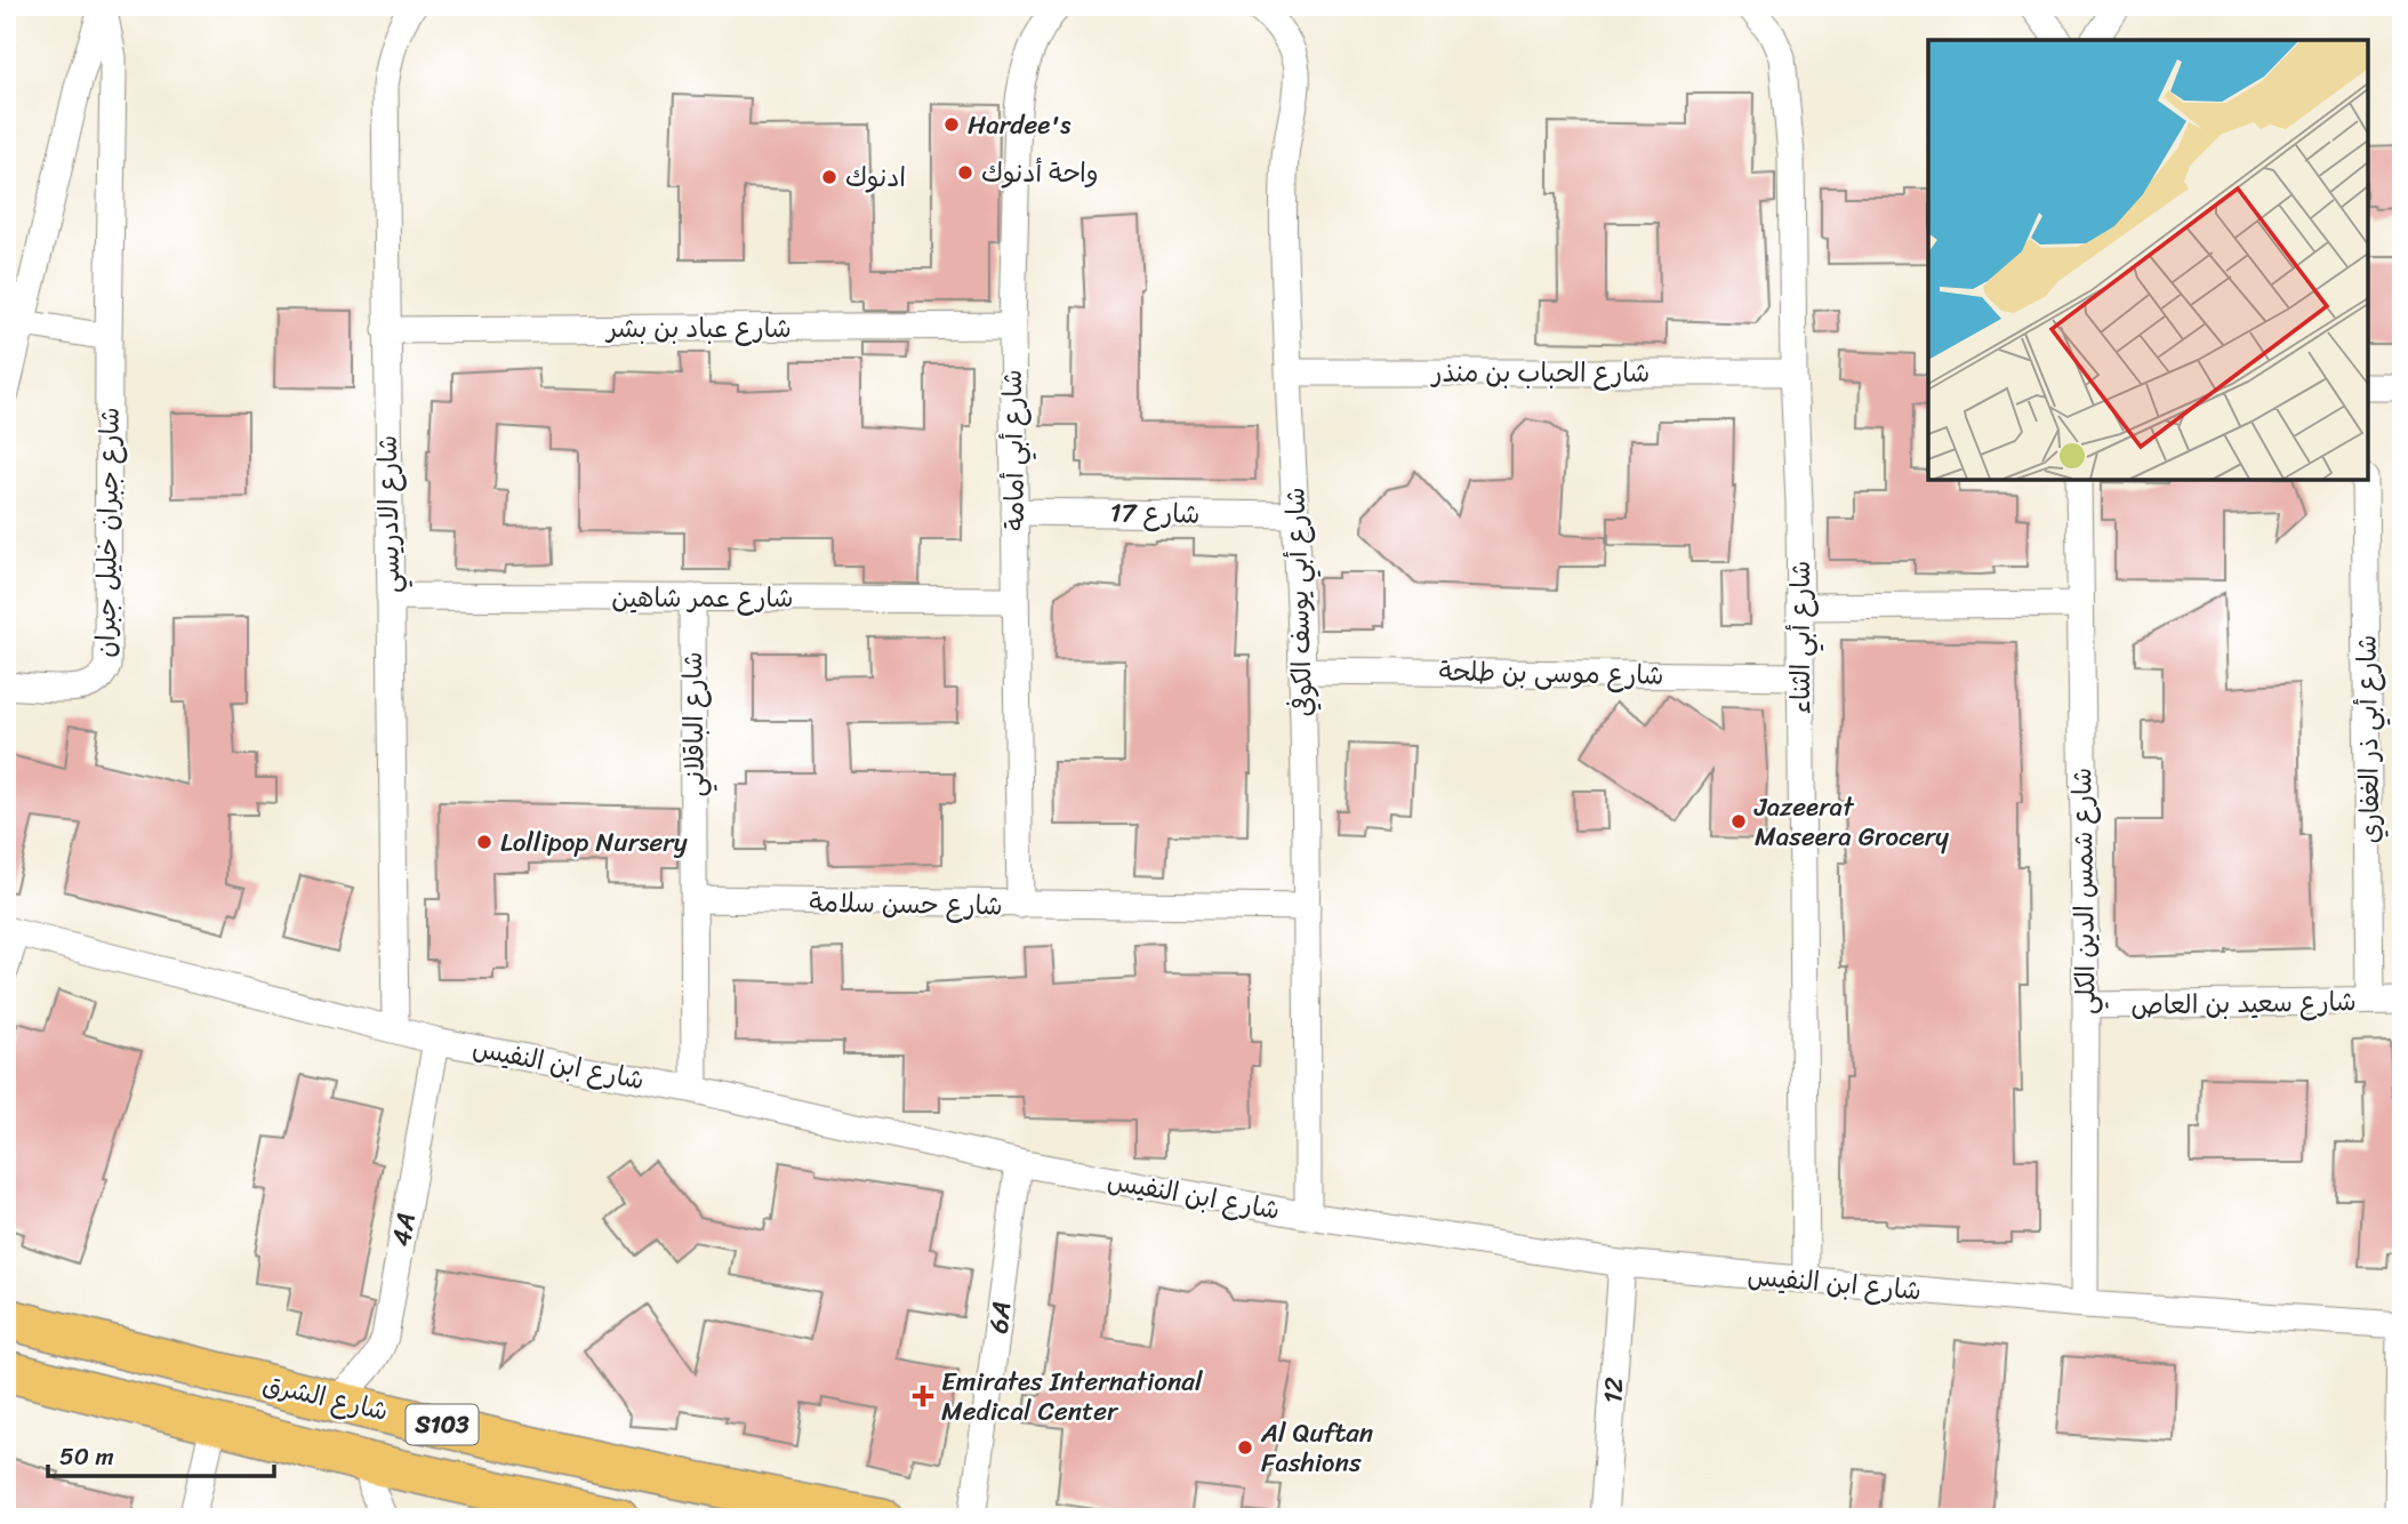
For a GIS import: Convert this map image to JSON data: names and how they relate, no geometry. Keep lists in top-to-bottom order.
{
  "streets": {
    "main road": ["شارع الشرق", "S103"],
    "street": [
      "شارع عباد بن بشر",
      "شارع الحباب بن منذر",
      "شارع أبي أمامة",
      "شارع 17",
      "شارع الادريسي",
      "شارع جبران خليل جبران",
      "شارع عمر شاهين",
      "شارع أبي يوسف الكوفي",
      "شارع أبي الثناء",
      "شارع موسى بن طلحة",
      "شارع الباقلاني",
      "شارع أبي ذر الغفاري",
      "شارع شمس الدين الكلي",
      "شارع حسن سلامة",
      "شارع سعيد بن العاص",
      "شارع ابن النفيس",
      "4A",
      "6A",
      "12"
    ]
  },
  "crossings": [
    ["شارع عباد بن بشر", "شارع أبي أمامة"],
    ["شارع عباد بن بشر", "شارع الادريسي"],
    ["شارع الحباب بن منذر", "شارع أبي يوسف الكوفي"],
    ["شارع الحباب بن منذر", "شارع أبي الثناء"],
    ["شارع أبي أمامة", "شارع 17"],
    ["شارع أبي أمامة", "شارع عمر شاهين"],
    ["شارع أبي أمامة", "شارع حسن سلامة"],
    ["شارع 17", "شارع أبي يوسف الكوفي"],
    ["شارع الادريسي", "شارع عمر شاهين"],
    ["شارع الادريسي", "شارع ابن النفيس"],
    ["شارع عمر شاهين", "شارع الباقلاني"],
    ["شارع أبي يوسف الكوفي", "شارع موسى بن طلحة"],
    ["شارع أبي يوسف الكوفي", "شارع حسن سلامة"],
    ["شارع أبي يوسف الكوفي", "شارع ابن النفيس"],
    ["شارع أبي الثناء", "شارع موسى بن طلحة"],
    ["شارع أبي الثناء", "شارع ابن النفيس"],
    ["شارع الباقلاني", "شارع حسن سلامة"],
    ["شارع أبي ذر الغفاري", "شارع سعيد بن العاص"],
    ["شارع شمس الدين الكلي", "شارع سعيد بن العاص"],
    ["شارع شمس الدين الكلي", "شارع ابن النفيس"],
    ["شارع ابن النفيس", "4A"],
    ["شارع ابن النفيس", "6A"],
    ["شارع ابن النفيس", "12"],
    ["4A", "شارع الشرق"]
  ],
  "places": {
    "other": [
      "Hardee's",
      "واحة أدنوك",
      "ادنوك",
      "Jazeerat Maseera Grocery",
      "Lollipop Nursery",
      "Al Quftan Fashions"
    ],
    "health": ["Emirates International Medical Center"]
  },
  "scale_bar": "50 m"
}
